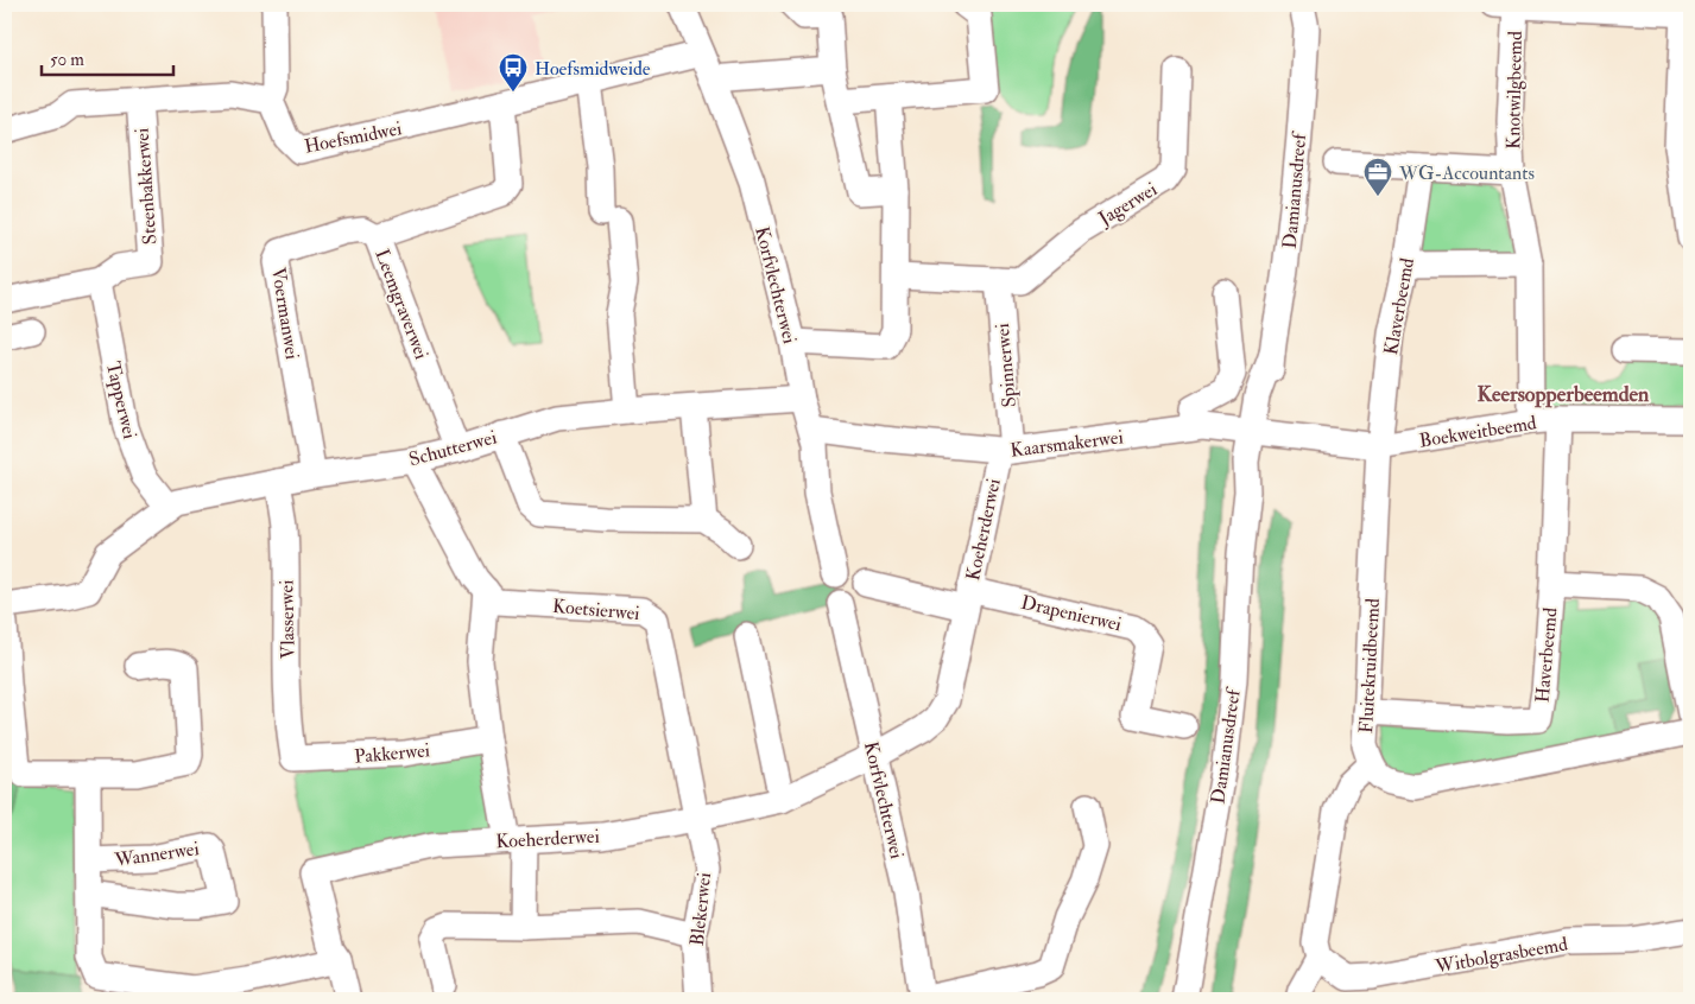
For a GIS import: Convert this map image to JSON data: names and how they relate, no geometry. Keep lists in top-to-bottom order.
{
  "streets": {
    "street": [
      "Knotwilgbeemd",
      "Hoefsmidwei",
      "Steenbakkerwei",
      "Damianusdreef",
      "Jagerwei",
      "Korfvlechterwei",
      "Leemgraverwei",
      "Klaverbeemd",
      "Voermanwei",
      "Spinnerwei",
      "Tapperwei",
      "Boekweitbeemd",
      "Kaarsmakerwei",
      "Schutterwei",
      "Koeherderwei",
      "Koetsierwei",
      "Drapenierwei",
      "Vlasserwei",
      "Haverbeemd",
      "Fluitekruidbeemd",
      "Pakkerwei",
      "Wannerwei",
      "Blekerwei",
      "Witbolgrasbeemd"
    ]
  },
  "crossings": [
    ["Knotwilgbeemd", "Boekweitbeemd"],
    ["Hoefsmidwei", "Korfvlechterwei"],
    ["Hoefsmidwei", "Leemgraverwei"],
    ["Steenbakkerwei", "Tapperwei"],
    ["Damianusdreef", "Boekweitbeemd"],
    ["Damianusdreef", "Kaarsmakerwei"],
    ["Jagerwei", "Spinnerwei"],
    ["Korfvlechterwei", "Kaarsmakerwei"],
    ["Korfvlechterwei", "Schutterwei"],
    ["Korfvlechterwei", "Koeherderwei"],
    ["Leemgraverwei", "Voermanwei"],
    ["Leemgraverwei", "Schutterwei"],
    ["Klaverbeemd", "Boekweitbeemd"],
    ["Klaverbeemd", "Fluitekruidbeemd"],
    ["Voermanwei", "Schutterwei"],
    ["Spinnerwei", "Kaarsmakerwei"],
    ["Spinnerwei", "Koeherderwei"],
    ["Tapperwei", "Schutterwei"],
    ["Boekweitbeemd", "Kaarsmakerwei"],
    ["Boekweitbeemd", "Haverbeemd"],
    ["Boekweitbeemd", "Fluitekruidbeemd"],
    ["Kaarsmakerwei", "Koeherderwei"],
    ["Schutterwei", "Koetsierwei"],
    ["Schutterwei", "Vlasserwei"],
    ["Koeherderwei", "Koetsierwei"],
    ["Koeherderwei", "Drapenierwei"],
    ["Koeherderwei", "Wannerwei"],
    ["Koeherderwei", "Blekerwei"],
    ["Koetsierwei", "Blekerwei"],
    ["Vlasserwei", "Pakkerwei"],
    ["Haverbeemd", "Fluitekruidbeemd"]
  ],
  "districts": ["Keersopperbeemden"],
  "places": {
    "bus stop": ["Hoefsmidweide"],
    "office": ["WG-Accountants"]
  },
  "scale_bar": "50 m"
}
